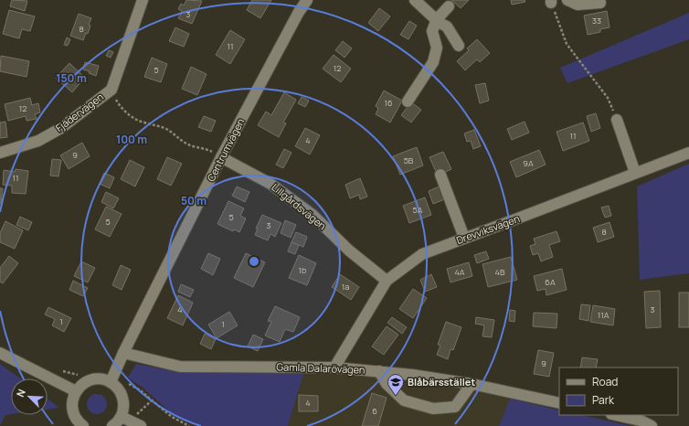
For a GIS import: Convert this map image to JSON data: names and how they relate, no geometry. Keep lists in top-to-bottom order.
{
  "streets": {
    "street": [
      "Fjädervägen",
      "Centrumvägen",
      "Lillgårdsvägen",
      "Drevviksvägen",
      "Gamla Dalarövägen"
    ]
  },
  "crossings": [
    ["Centrumvägen", "Lillgårdsvägen"],
    ["Centrumvägen", "Gamla Dalarövägen"],
    ["Lillgårdsvägen", "Drevviksvägen"],
    ["Drevviksvägen", "Gamla Dalarövägen"]
  ],
  "places": {
    "school or university": ["Blåbärsstället"]
  },
  "house_numbers": [
    "3",
    "33",
    "8",
    "11",
    "12",
    "5",
    "16",
    "12",
    "11",
    "4",
    "9",
    "5B",
    "9A",
    "11",
    "5A",
    "5",
    "5",
    "3",
    "8",
    "1b",
    "4A",
    "4B",
    "6A",
    "1a",
    "4",
    "3",
    "11A",
    "1",
    "1",
    "9",
    "4",
    "6"
  ],
  "legend": ["Road", "Park"],
  "north": "top left",
  "rings": ["150 m", "100 m", "50 m"]
}
